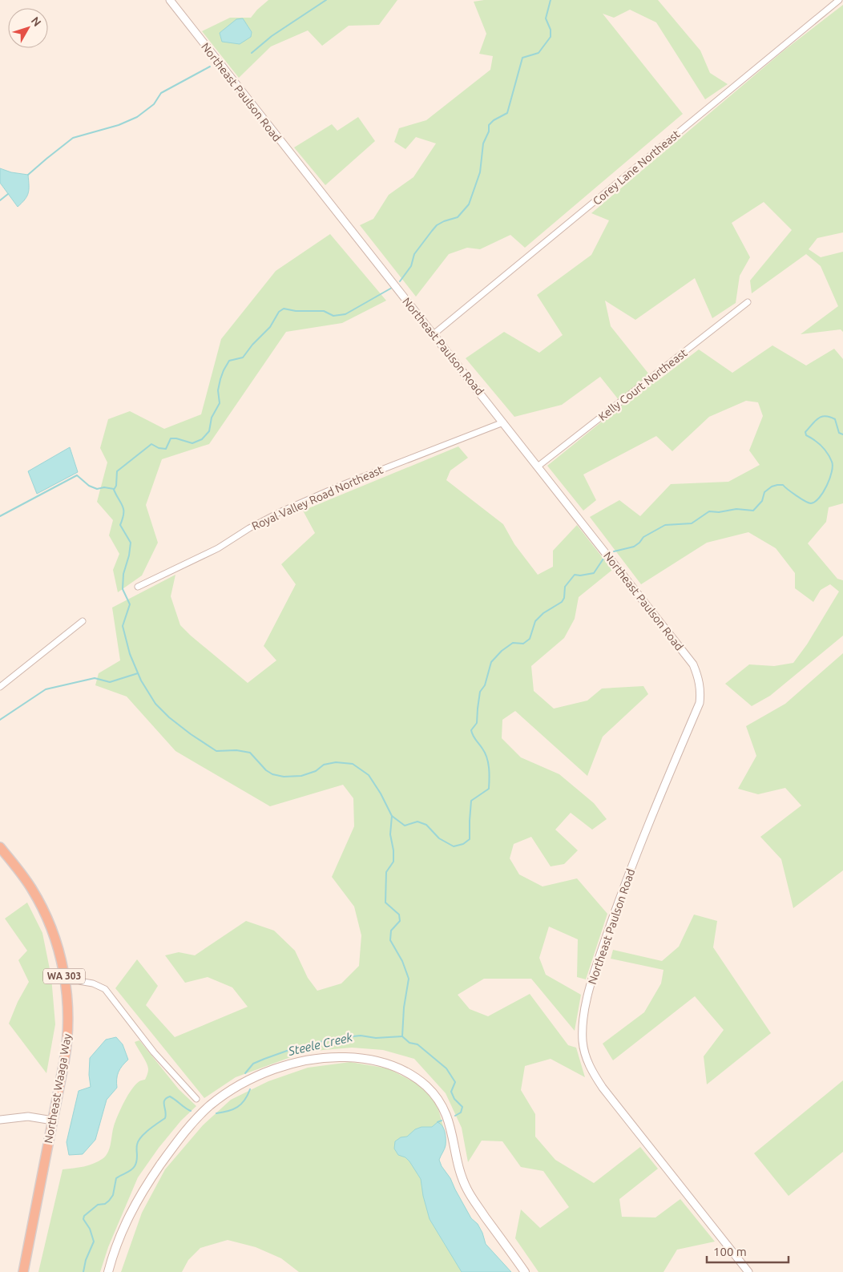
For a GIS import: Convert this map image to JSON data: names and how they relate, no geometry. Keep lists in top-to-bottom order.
{
  "streets": {
    "highway": ["WA 303", "Northeast Waaga Way"],
    "street": [
      "Northeast Paulson Road",
      "Corey Lane Northeast",
      "Kelly Court Northeast",
      "Royal Valley Road Northeast"
    ]
  },
  "crossings": [
    ["Northeast Paulson Road", "Corey Lane Northeast"],
    ["Northeast Paulson Road", "Kelly Court Northeast"],
    ["Northeast Paulson Road", "Royal Valley Road Northeast"]
  ],
  "water": ["Steele Creek"],
  "scale_bar": "100 m",
  "north": "top right"
}
